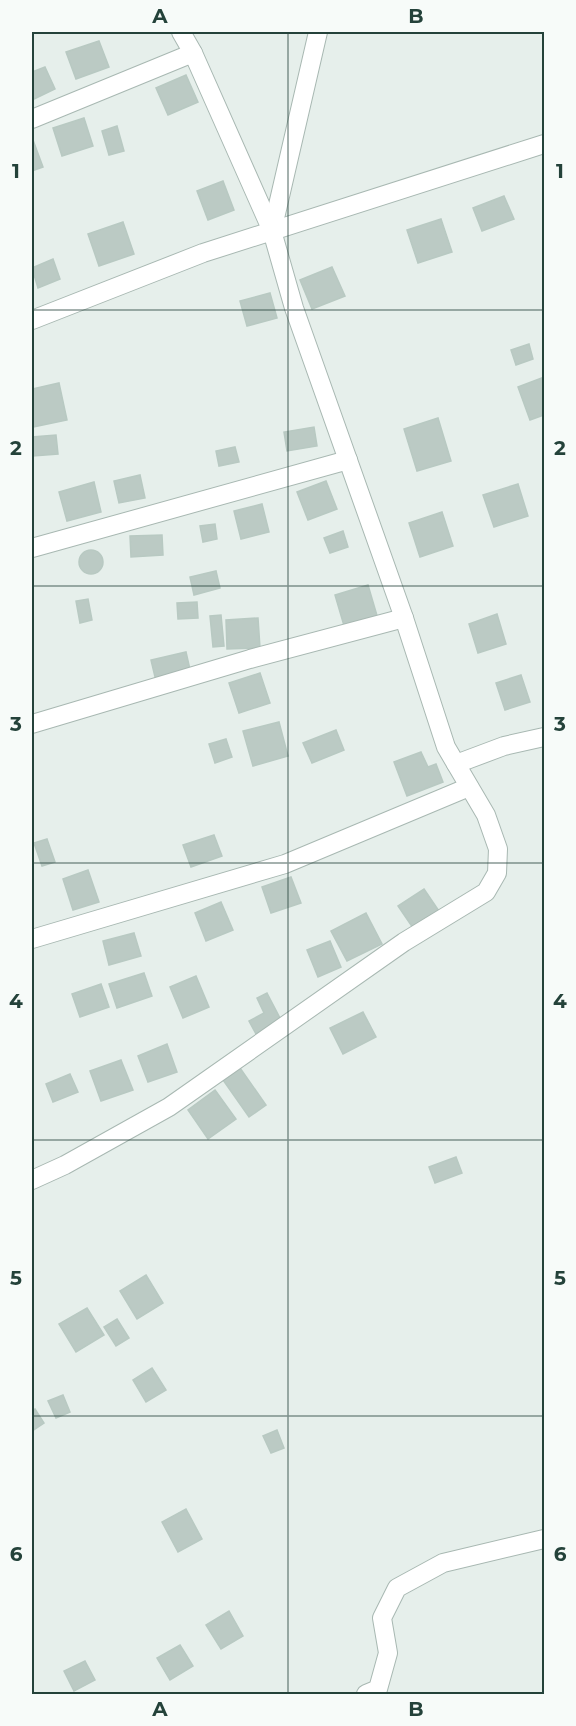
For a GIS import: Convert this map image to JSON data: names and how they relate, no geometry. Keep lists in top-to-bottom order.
{
  "grid": {
    "columns": ["A", "B"],
    "rows": [
      "1",
      "2",
      "3",
      "4",
      "5",
      "6"
    ]
  }
}
